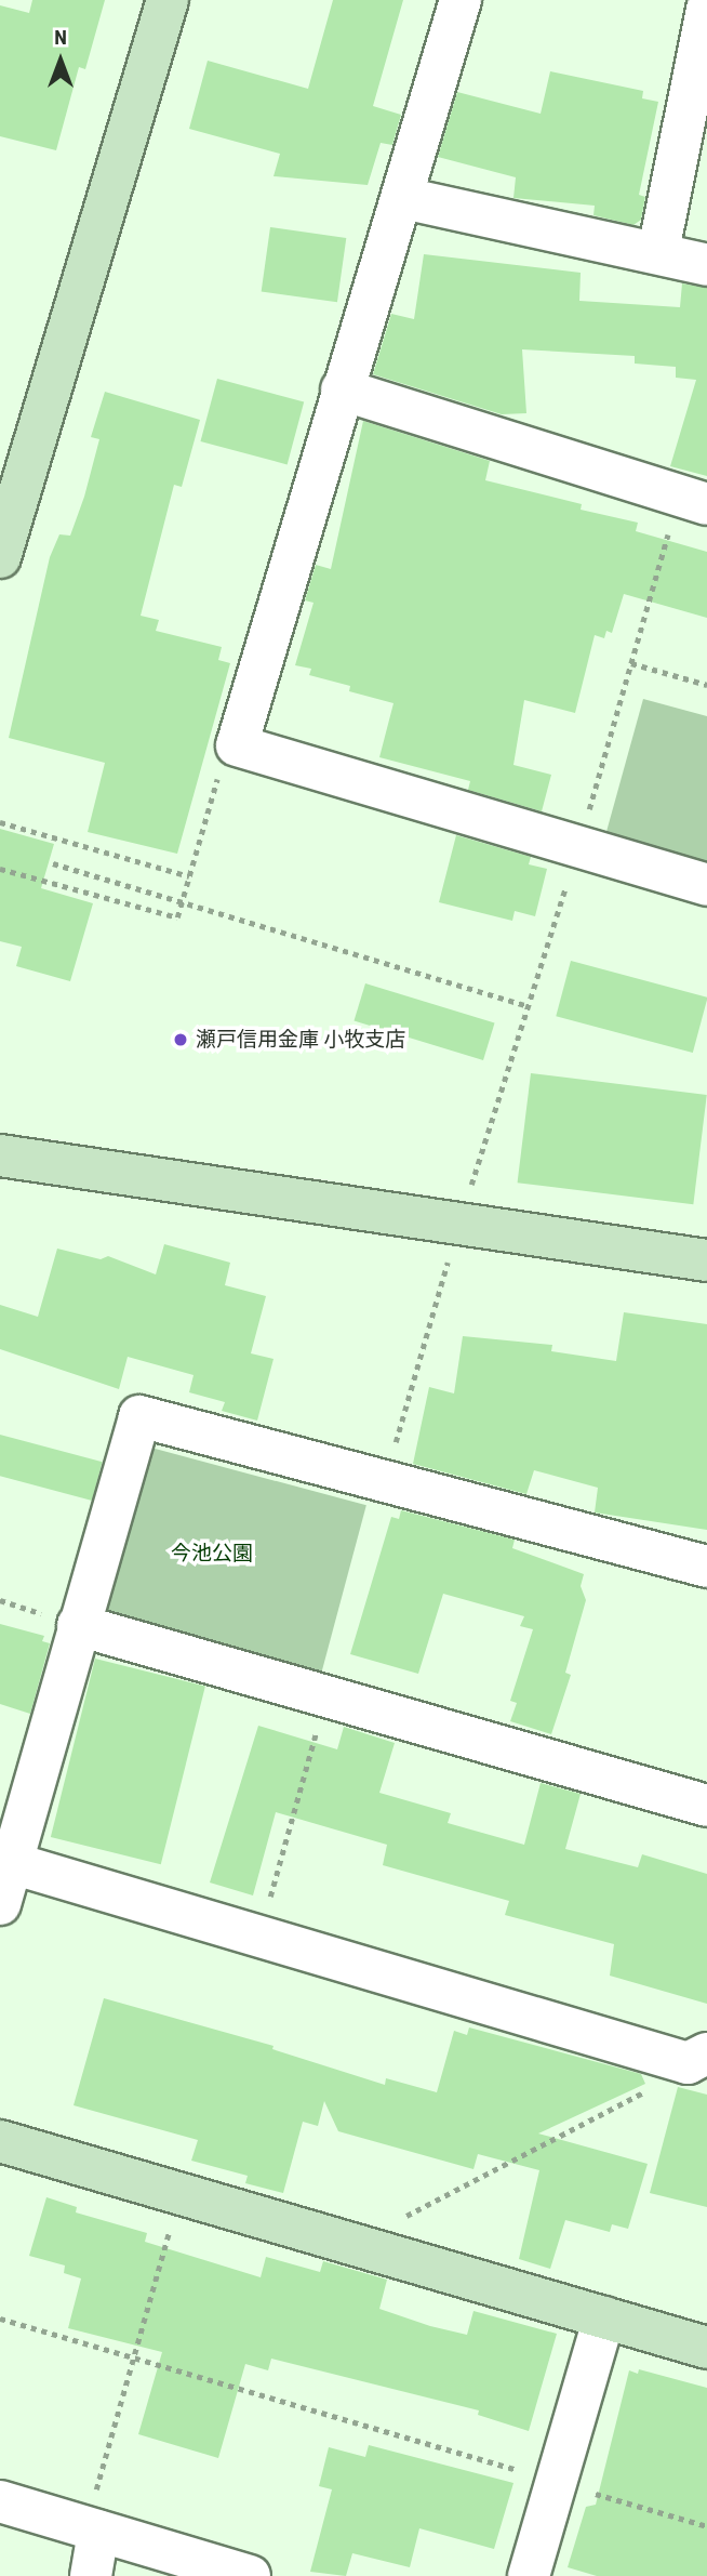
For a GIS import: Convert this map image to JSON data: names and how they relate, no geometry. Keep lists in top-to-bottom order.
{
  "parks": ["今池公園"],
  "places": ["瀬戸信用金庫 小牧支店"],
  "north": "top"
}
